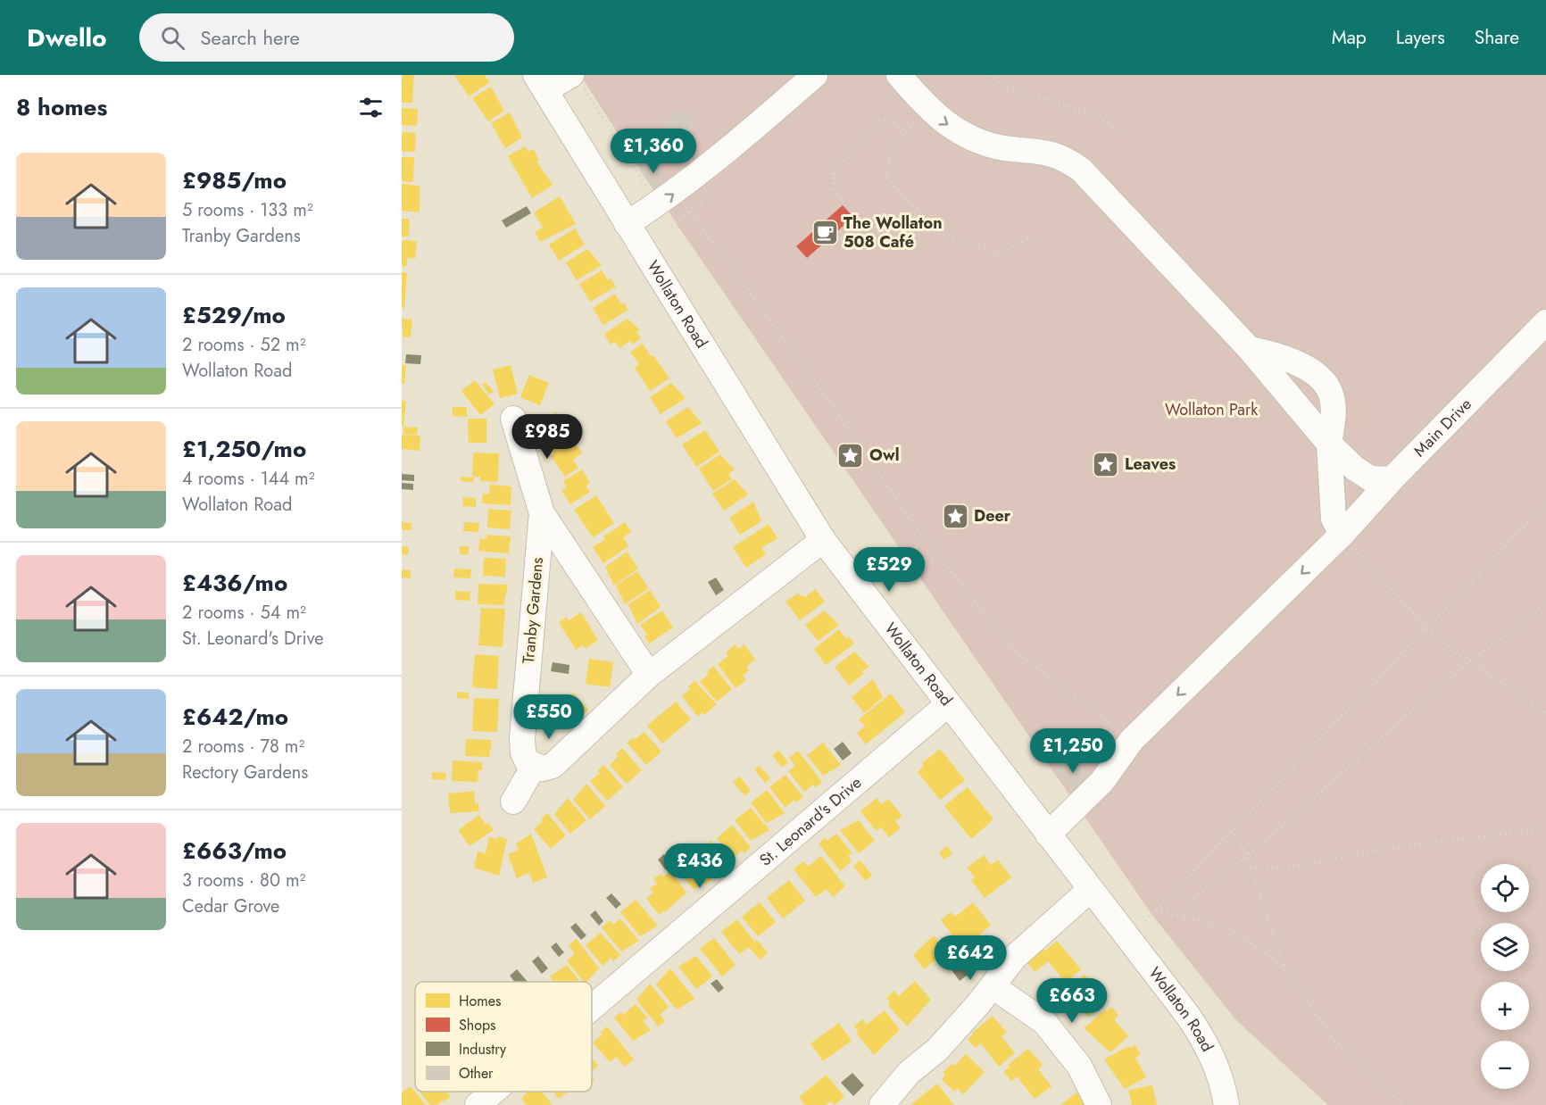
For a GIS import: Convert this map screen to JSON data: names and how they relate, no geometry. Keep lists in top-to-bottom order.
{
  "streets": {
    "street": [
      "Wollaton Road",
      "Main Drive",
      "Tranby Gardens",
      "St. Leonard's Drive"
    ]
  },
  "crossings": [
    ["Wollaton Road", "Main Drive"],
    ["Wollaton Road", "St. Leonard's Drive"]
  ],
  "one_way": ["Main Drive"],
  "parks": ["Wollaton Park"],
  "places": {
    "cafe": ["The Wollaton 508 Café"],
    "place": ["Owl", "Leaves", "Deer"]
  },
  "legend": [
    "Homes",
    "Shops",
    "Industry",
    "Other"
  ],
  "page": {
    "header": "Dwello",
    "search": "Search here",
    "nav": ["Map", "Layers", "Share"],
    "heading": "8 homes",
    "price": [
      "£1,360",
      "£985",
      "£529",
      "£550",
      "£1,250",
      "£436",
      "£642",
      "£663"
    ],
    "list": [
      {
        "name": "£985/mo",
        "note": "5 rooms · 133 m² · Tranby Gardens"
      },
      {
        "name": "£529/mo",
        "note": "2 rooms · 52 m² · Wollaton Road"
      },
      {
        "name": "£1,250/mo",
        "note": "4 rooms · 144 m² · Wollaton Road"
      },
      {
        "name": "£436/mo",
        "note": "2 rooms · 54 m² · St. Leonard's Drive"
      },
      {
        "name": "£642/mo",
        "note": "2 rooms · 78 m² · Rectory Gardens"
      },
      {
        "name": "£663/mo",
        "note": "3 rooms · 80 m² · Cedar Grove"
      }
    ],
    "map_buttons": ["+", "−"]
  }
}
